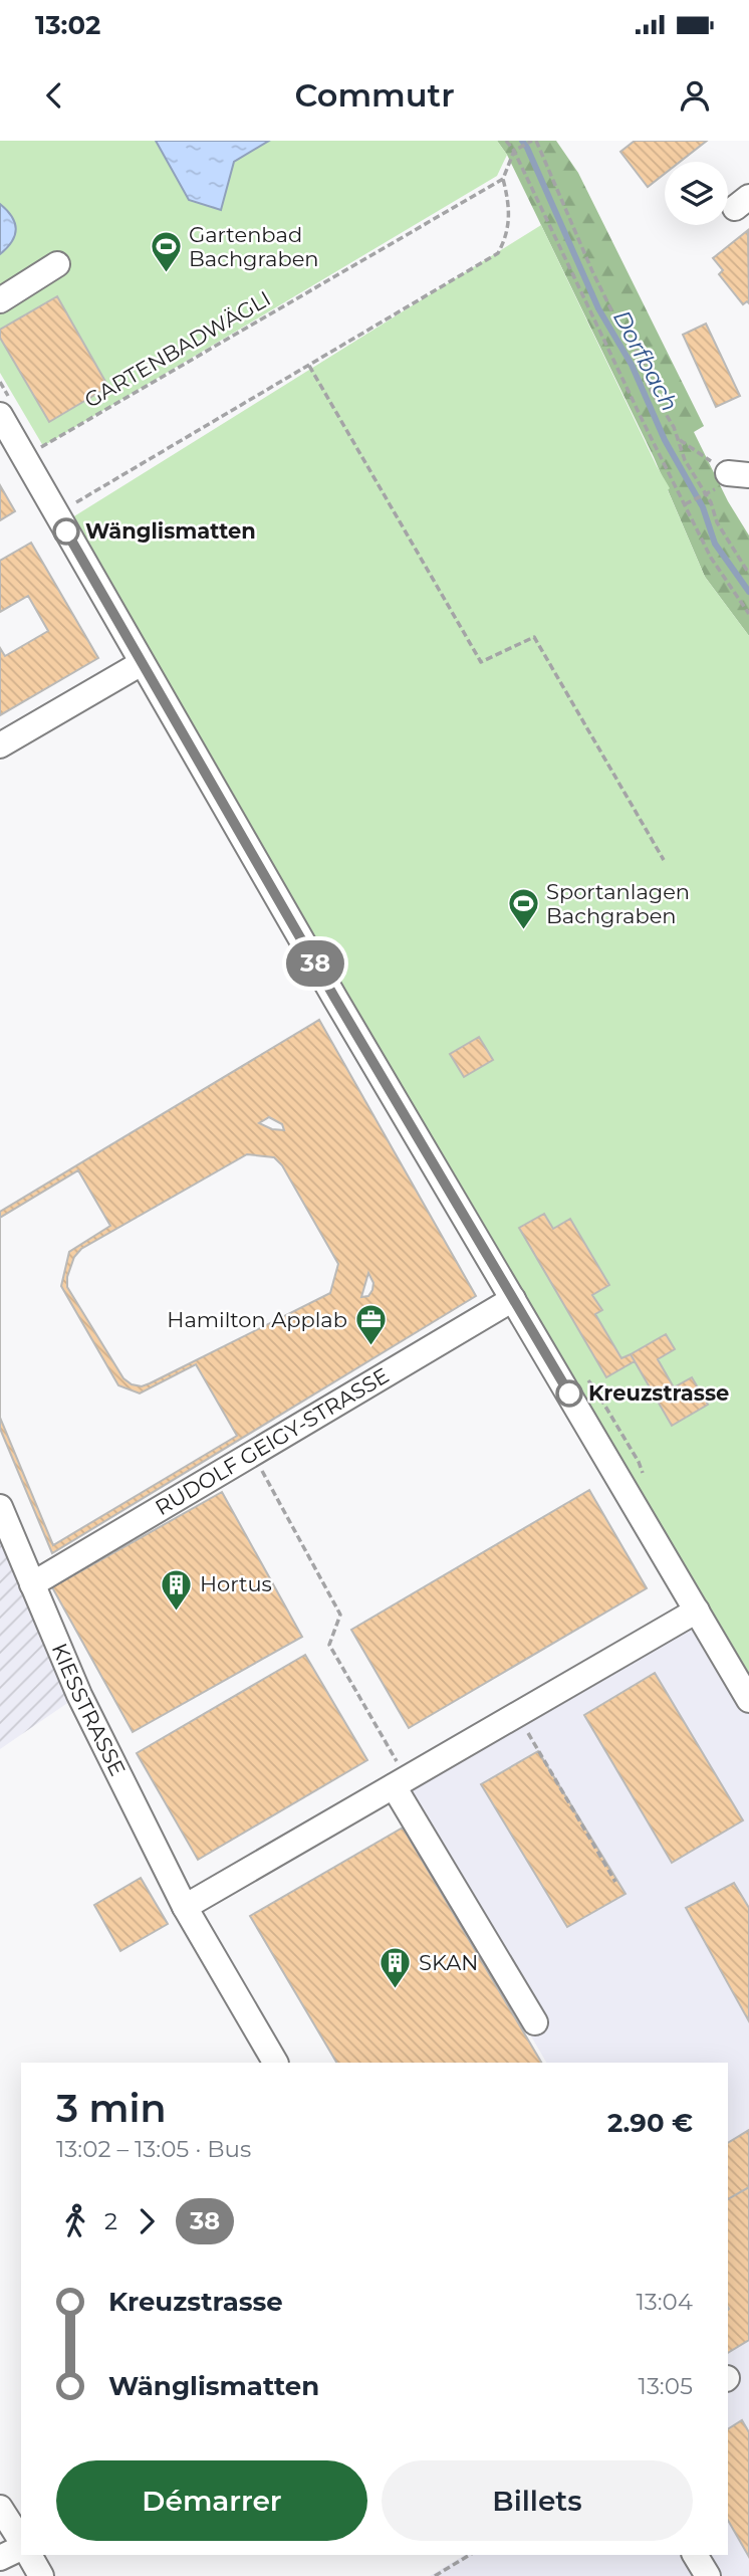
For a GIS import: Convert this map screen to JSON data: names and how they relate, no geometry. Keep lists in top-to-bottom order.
{
  "streets": {
    "street": ["RUDOLF GEIGY-STRASSE", "KIESSTRASSE"],
    "path": ["GARTENBADWÄGLI"]
  },
  "crossings": [
    ["RUDOLF GEIGY-STRASSE", "KIESSTRASSE"]
  ],
  "water": ["Dorfbach"],
  "places": {
    "sports": ["Gartenbad Bachgraben", "Sportanlagen Bachgraben"],
    "other": ["Wänglismatten", "Kreuzstrasse"],
    "office": ["Hamilton Applab"],
    "building": ["Hortus", "SKAN"]
  },
  "lines": ["bus line 38"],
  "page": {
    "status": "13:02",
    "header": "Commutr",
    "on_map": "38",
    "heading": ["3 min", "13:02 – 13:05 · Bus", "2.90 €"],
    "legs": ["2", "38"],
    "list": [
      {
        "name": "Kreuzstrasse",
        "value": "13:04"
      },
      {
        "name": "Wänglismatten",
        "value": "13:05"
      }
    ],
    "buttons": ["Démarrer", "Billets"]
  }
}
